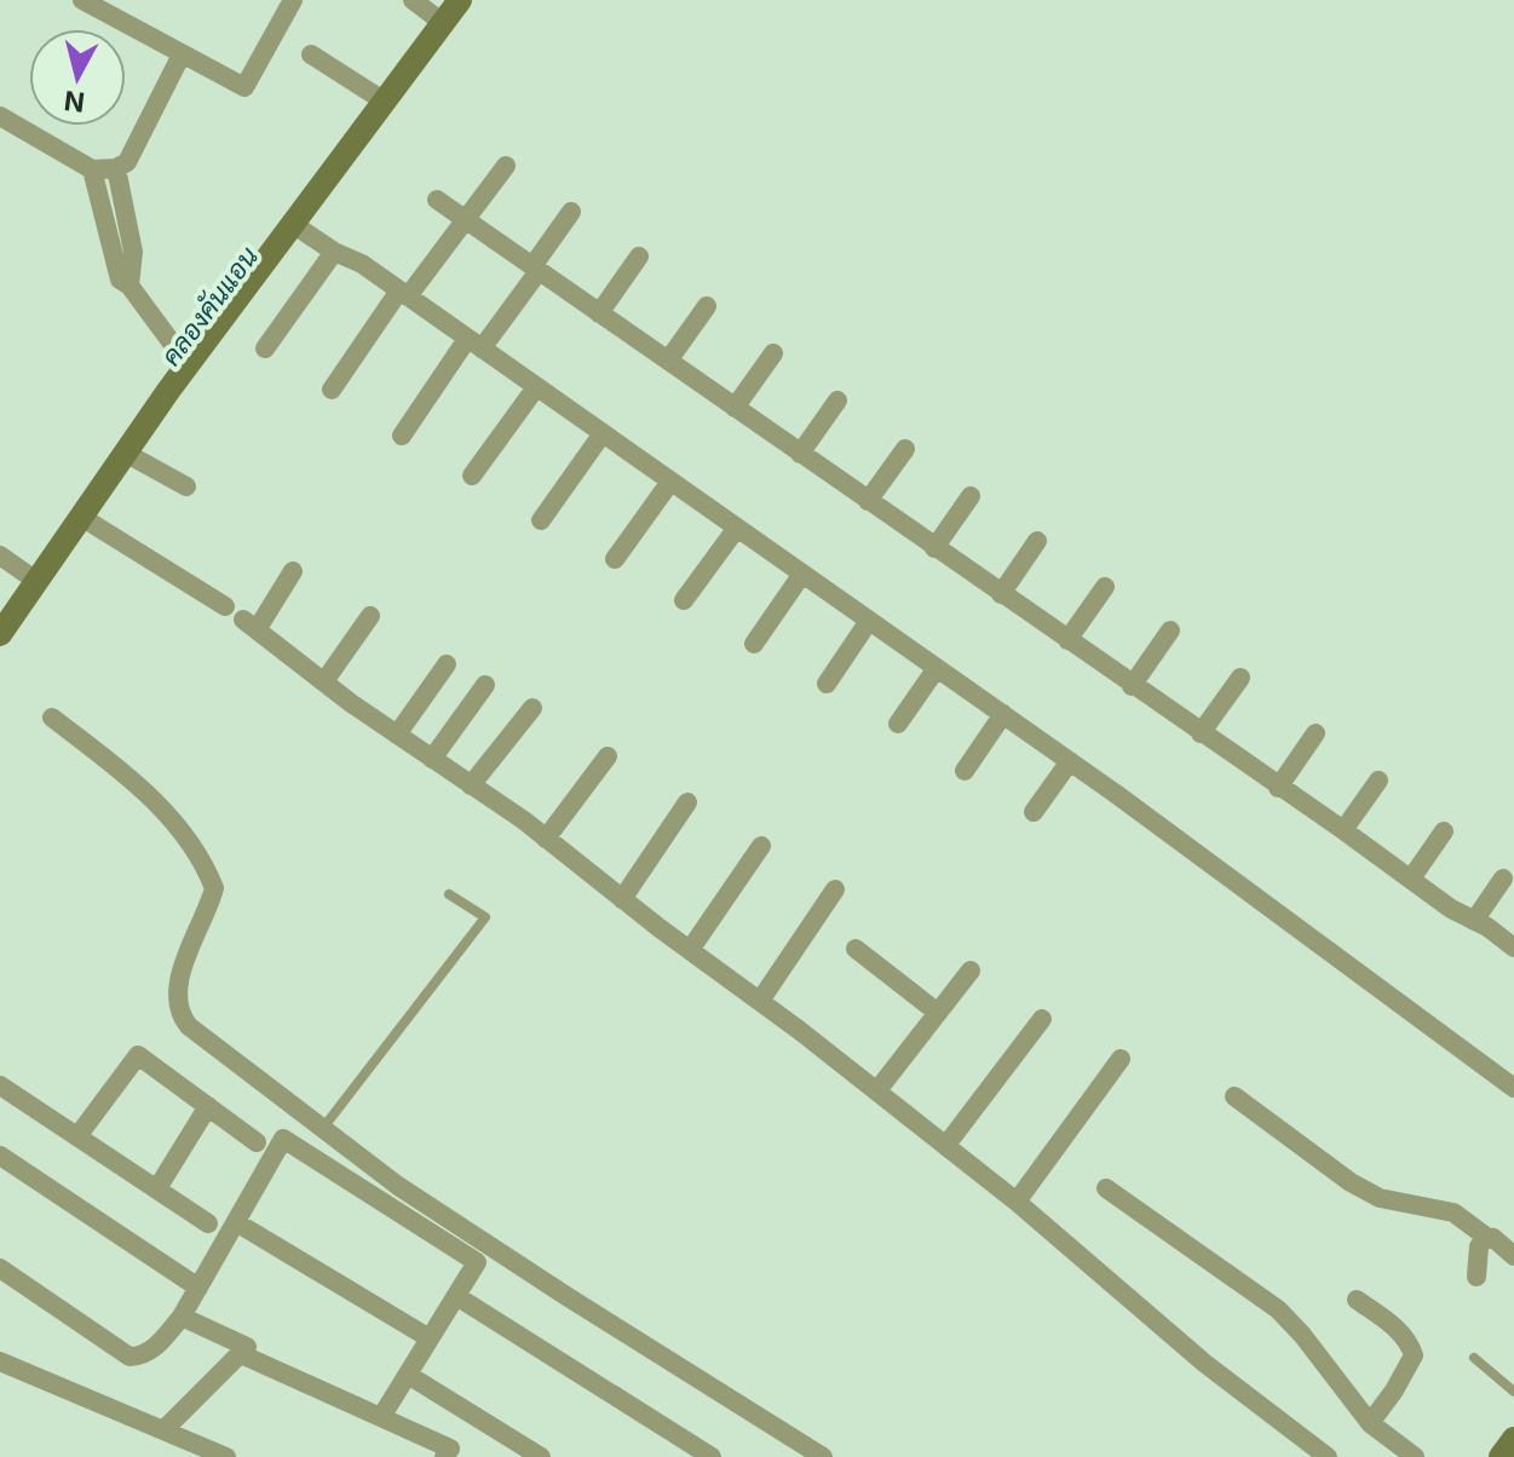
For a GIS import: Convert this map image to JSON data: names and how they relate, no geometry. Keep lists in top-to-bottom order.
{
  "water": ["คลองคันแอน"],
  "north": "bottom"
}
